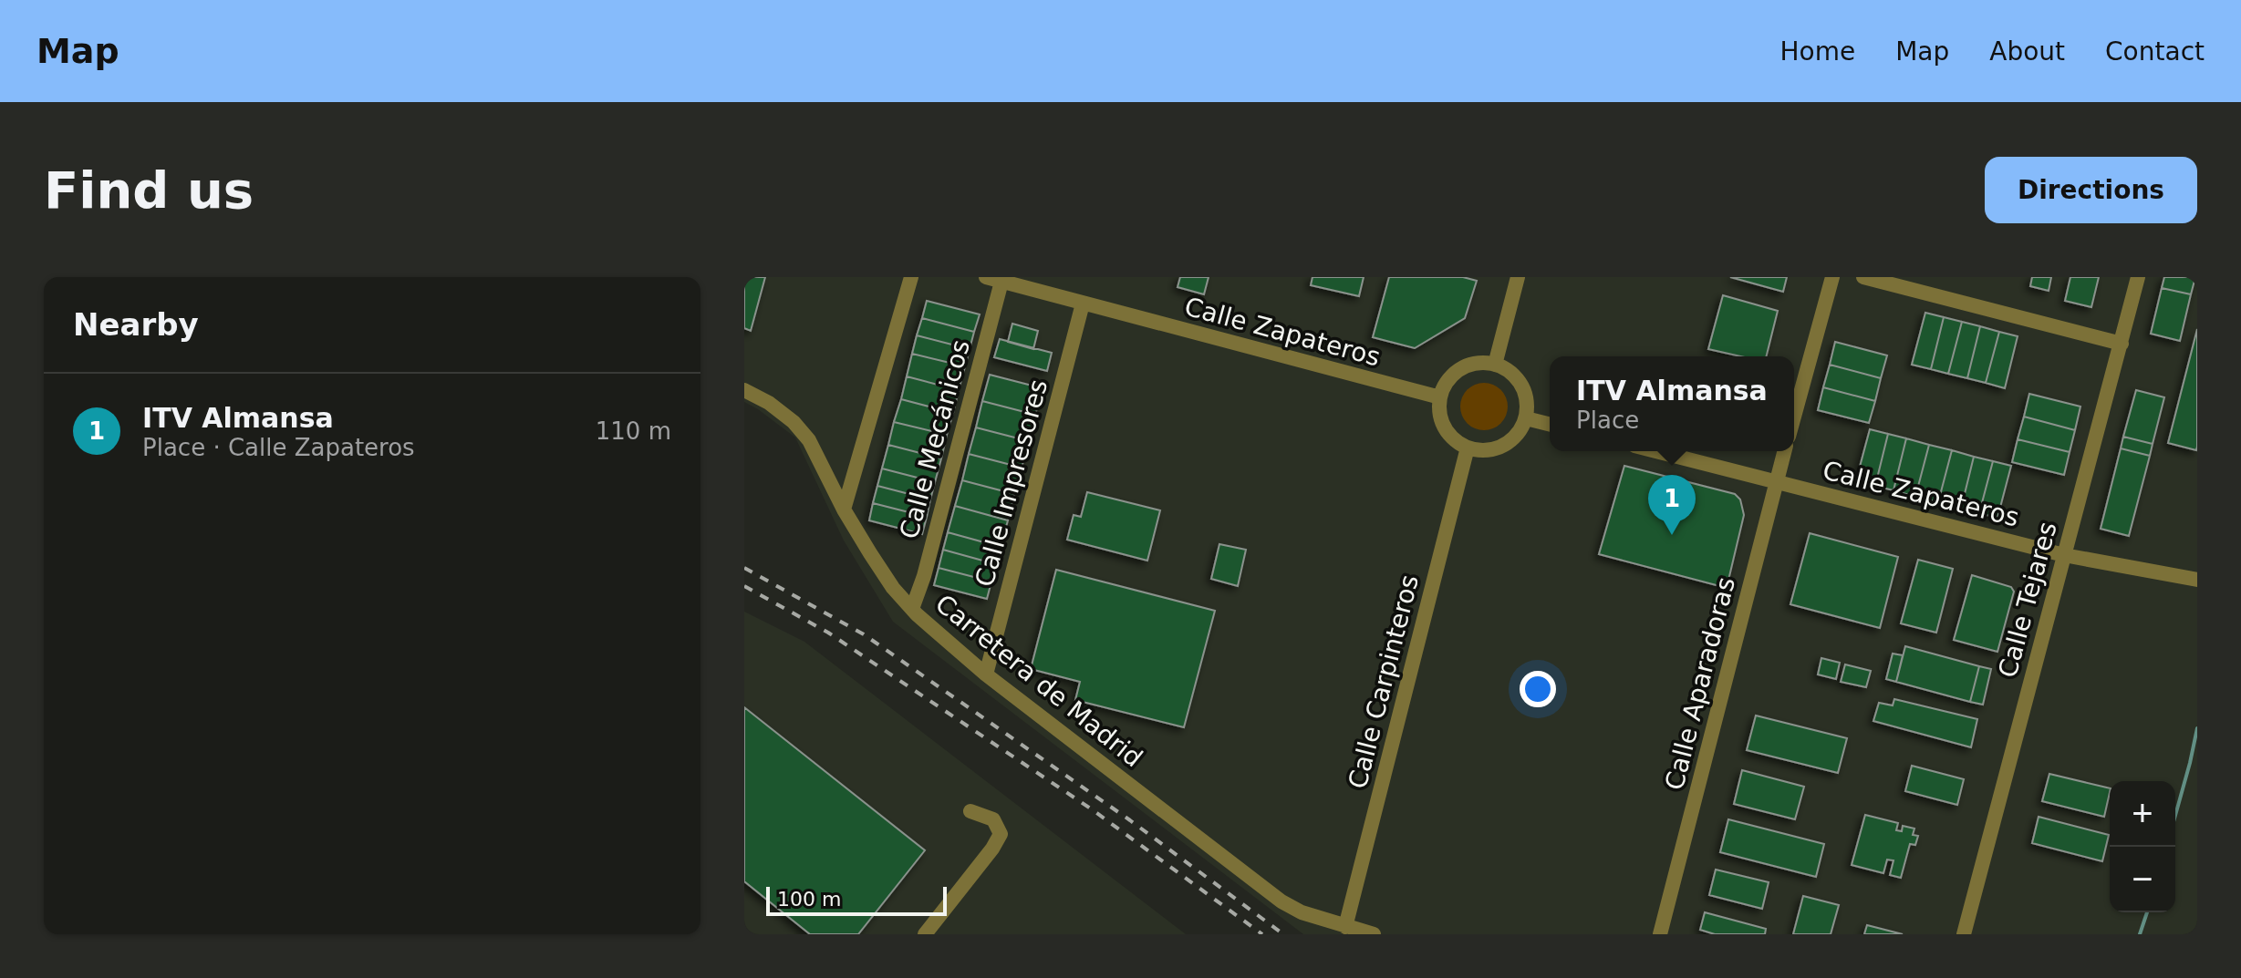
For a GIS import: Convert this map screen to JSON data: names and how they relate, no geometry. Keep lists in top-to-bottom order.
{
  "streets": {
    "street": [
      "Calle Zapateros",
      "Calle Mecánicos",
      "Calle Impresores",
      "Calle Tejares",
      "Carretera de Madrid",
      "Calle Carpinteros",
      "Calle Aparadoras"
    ]
  },
  "crossings": [
    ["Calle Zapateros", "Calle Mecánicos"],
    ["Calle Zapateros", "Calle Impresores"],
    ["Calle Zapateros", "Calle Tejares"],
    ["Calle Zapateros", "Calle Carpinteros"],
    ["Calle Zapateros", "Calle Aparadoras"],
    ["Calle Mecánicos", "Carretera de Madrid"],
    ["Calle Impresores", "Carretera de Madrid"],
    ["Carretera de Madrid", "Calle Carpinteros"]
  ],
  "scale_bar": "100 m",
  "page": {
    "header": "Map",
    "nav": [
      "Home",
      "Map",
      "About",
      "Contact"
    ],
    "buttons": "Directions",
    "title": "Find us",
    "heading": "Nearby",
    "popup": ["ITV Almansa", "Place"],
    "list": [
      {
        "mark": "1",
        "name": "ITV Almansa",
        "note": "Place · Calle Zapateros",
        "value": "110 m"
      }
    ],
    "pins": "1",
    "map_buttons": ["+", "−"],
    "scale": "100 m"
  }
}
